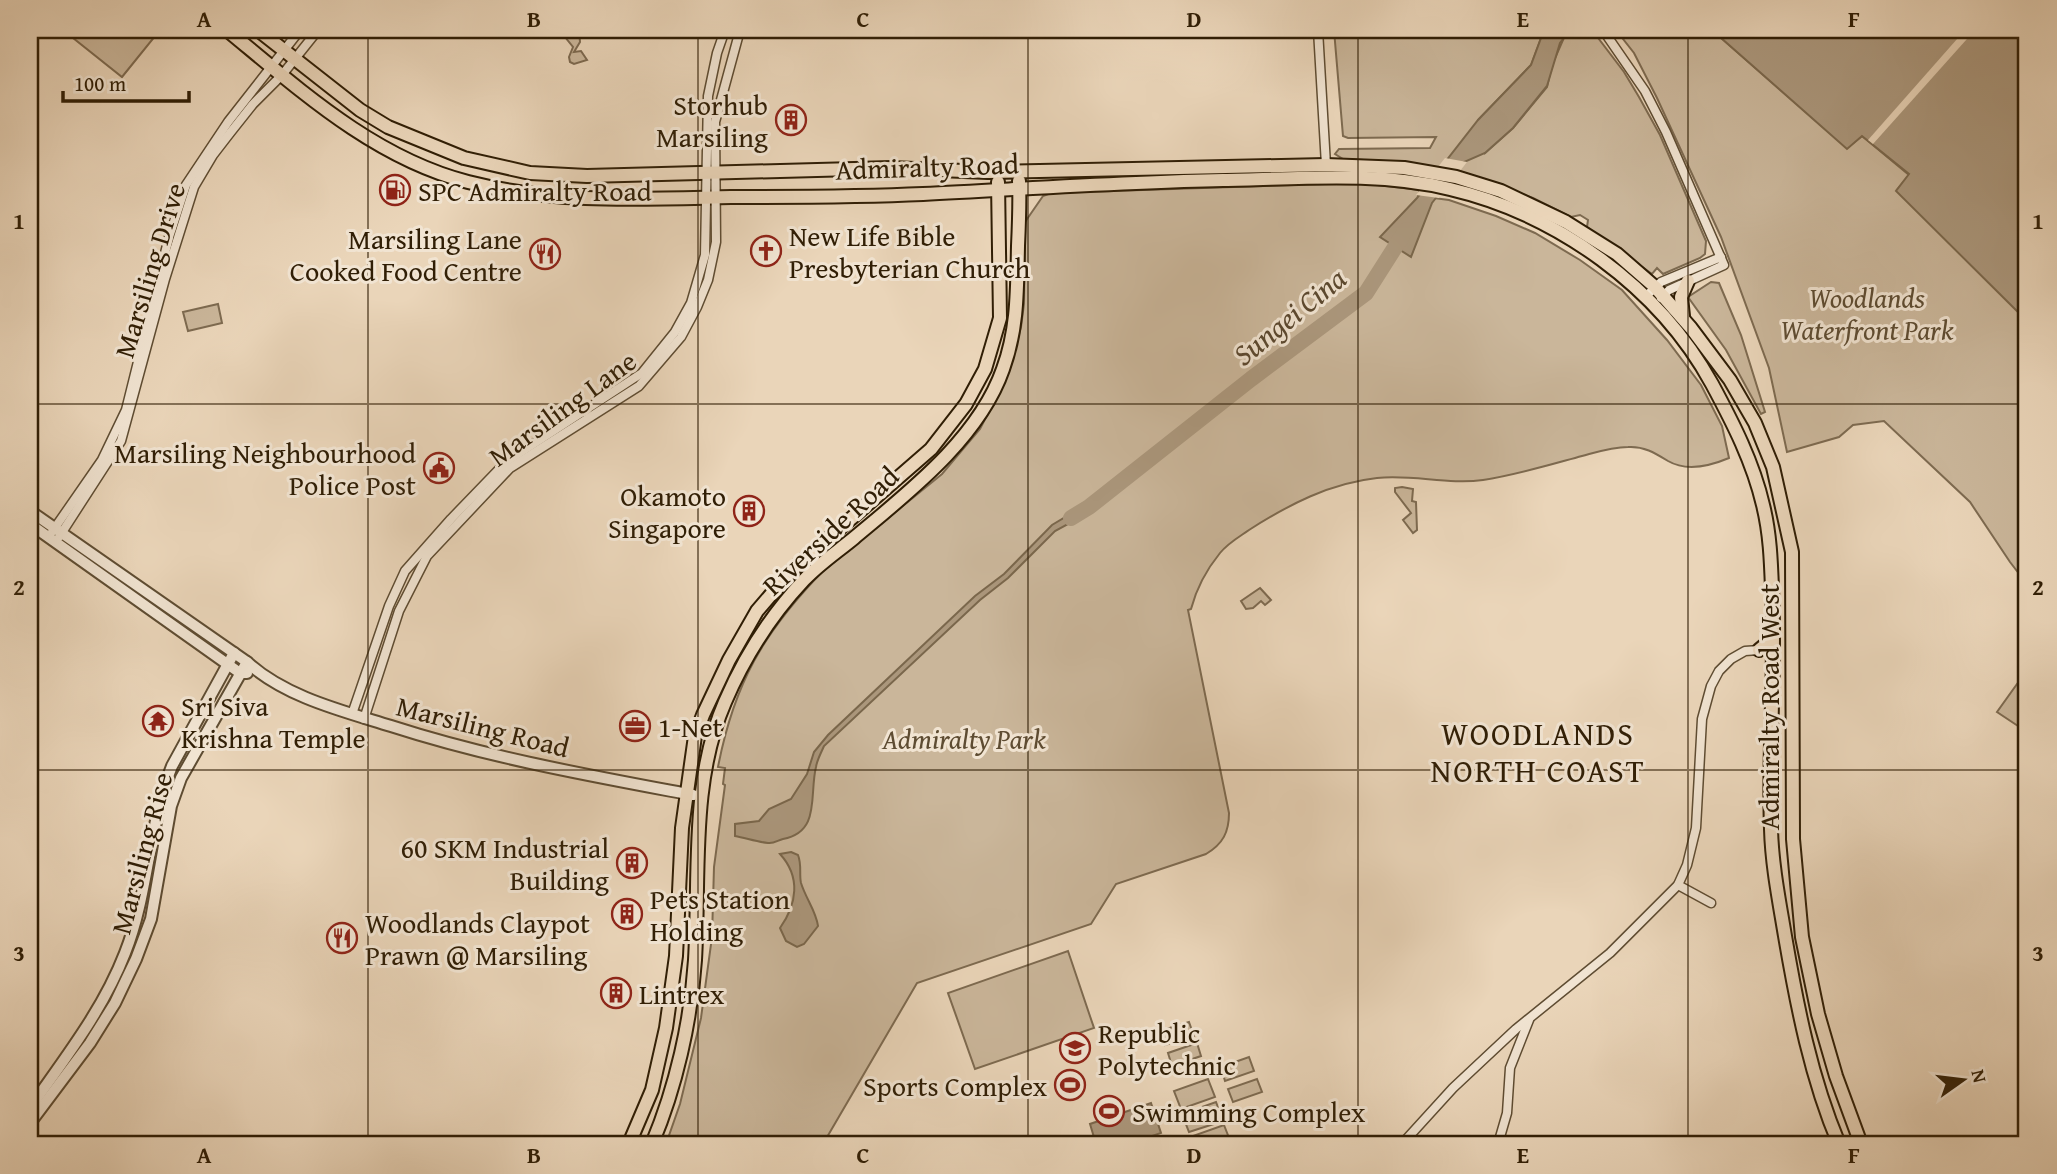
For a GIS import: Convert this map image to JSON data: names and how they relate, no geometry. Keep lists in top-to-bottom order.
{
  "streets": {
    "main road": ["Admiralty Road", "Riverside Road", "Admiralty Road West"],
    "street": [
      "Marsiling Drive",
      "Marsiling Lane",
      "Marsiling Road",
      "Marsiling Rise"
    ]
  },
  "crossings": [
    ["Admiralty Road", "Marsiling Drive"],
    ["Admiralty Road", "Marsiling Lane"],
    ["Admiralty Road", "Riverside Road"],
    ["Admiralty Road", "Admiralty Road West"],
    ["Marsiling Drive", "Marsiling Road"],
    ["Marsiling Lane", "Marsiling Road"],
    ["Riverside Road", "Marsiling Road"],
    ["Marsiling Road", "Marsiling Rise"]
  ],
  "districts": ["WOODLANDS NORTH COAST"],
  "water": ["Sungei Cina"],
  "parks": ["Woodlands Waterfront Park", "Admiralty Park"],
  "places": {
    "building": [
      "Storhub Marsiling",
      "Okamoto Singapore",
      "60 SKM Industrial Building",
      "Pets Station Holding",
      "Lintrex"
    ],
    "fuel station": ["SPC Admiralty Road"],
    "church": ["New Life Bible Presbyterian Church"],
    "restaurant": ["Marsiling Lane Cooked Food Centre", "Woodlands Claypot Prawn @ Marsiling"],
    "public building": ["Marsiling Neighbourhood Police Post"],
    "temple": ["Sri Siva Krishna Temple"],
    "office": ["1-Net"],
    "school or university": ["Republic Polytechnic"],
    "sports": ["Sports Complex", "Swimming Complex"]
  },
  "scale_bar": "100 m",
  "north": "right",
  "grid": {
    "columns": [
      "A",
      "B",
      "C",
      "D",
      "E",
      "F"
    ],
    "rows": ["1", "2", "3"]
  }
}
